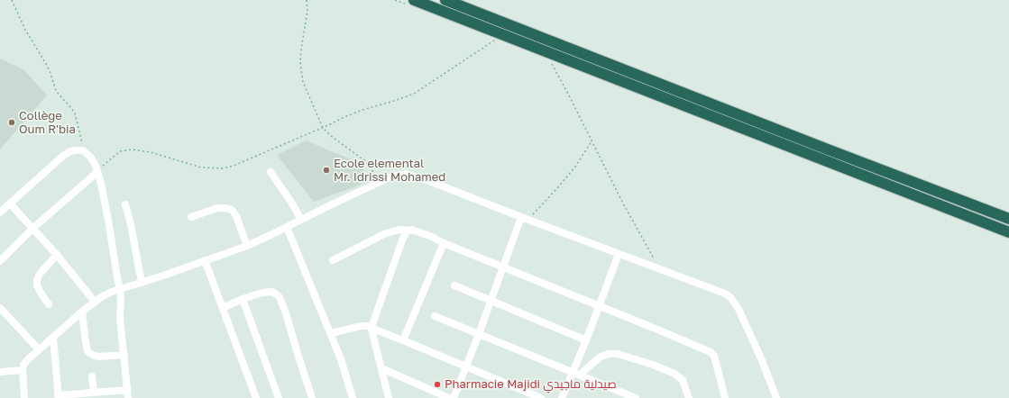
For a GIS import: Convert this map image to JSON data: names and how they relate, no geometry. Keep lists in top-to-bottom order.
{
  "places": ["Collège Oum R'bia", "Ecole elemental Mr. Idrissi Mohamed", "Pharmacie Majidi صيدلية ماجيدي"]
}
